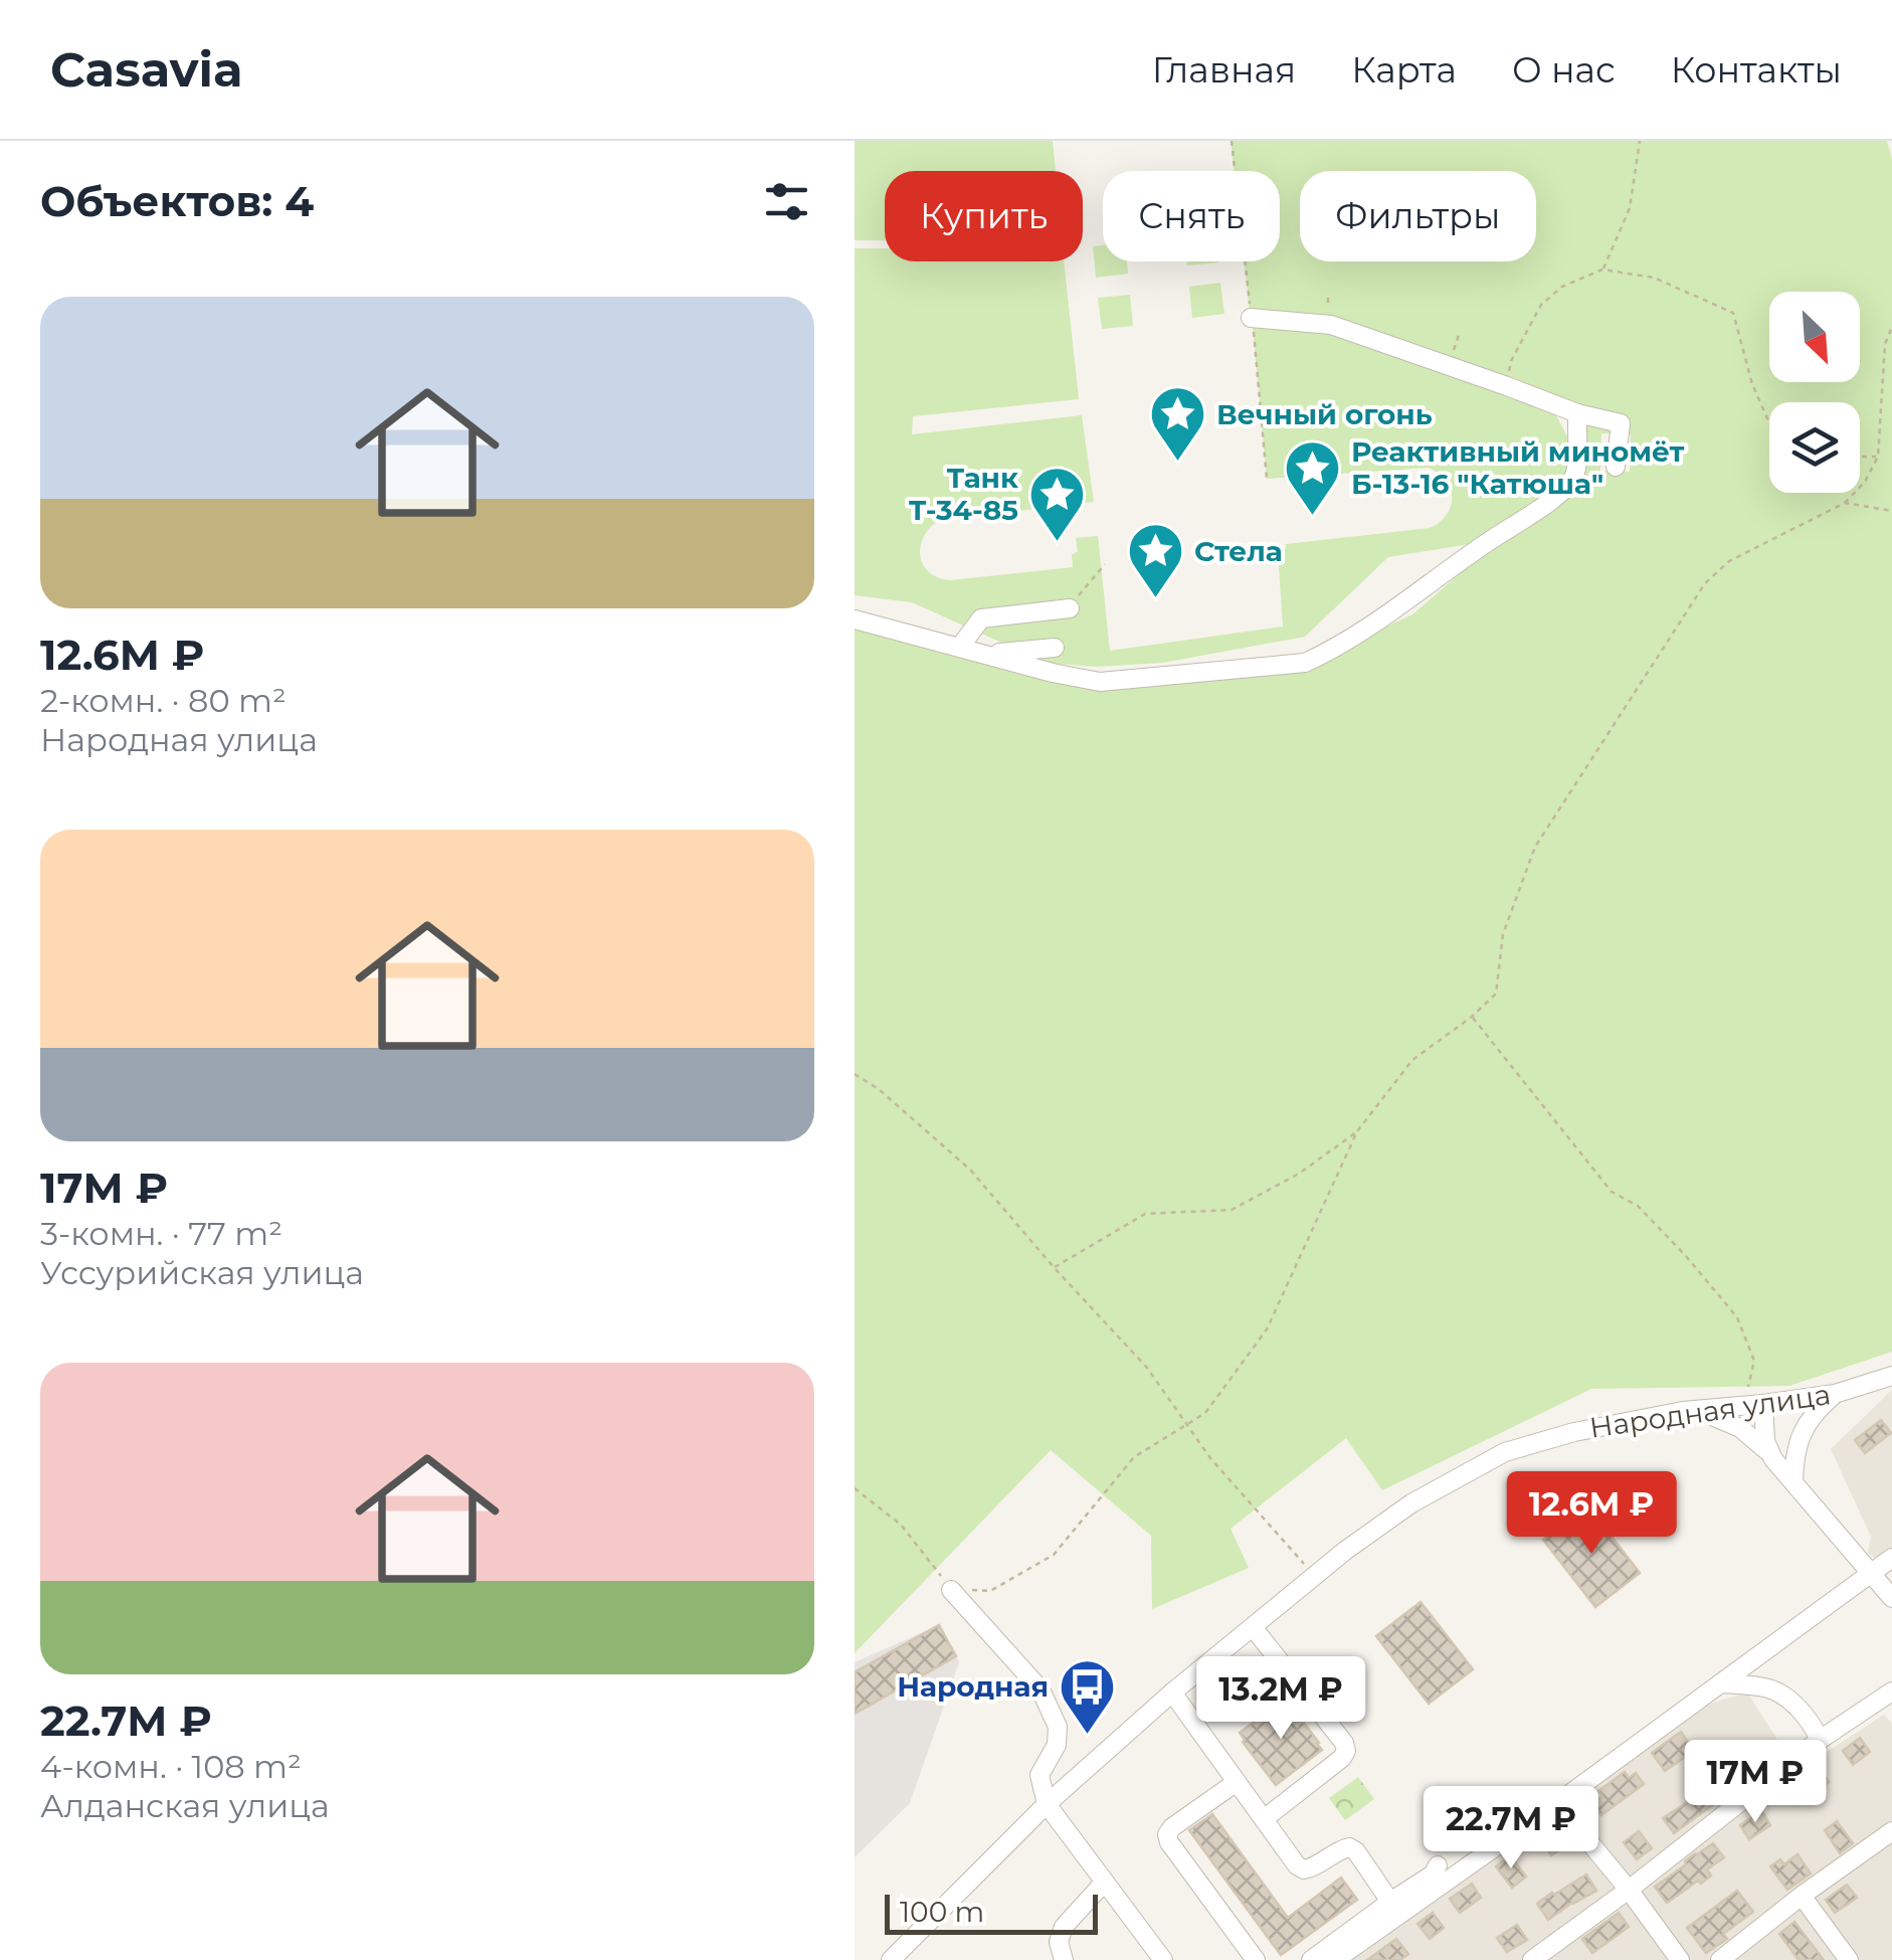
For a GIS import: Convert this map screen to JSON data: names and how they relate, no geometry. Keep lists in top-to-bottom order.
{
  "streets": {
    "street": ["Народная улица"]
  },
  "places": {
    "place": [
      "Вечный огонь",
      "Реактивный миномёт Б-13-16 \"Катюша\"",
      "Танк Т-34-85",
      "Стела"
    ],
    "bus stop": ["Народная"]
  },
  "scale_bar": "100 m",
  "north": "bottom right",
  "page": {
    "header": "Casavia",
    "nav": [
      "Главная",
      "Карта",
      "О нас",
      "Контакты"
    ],
    "heading": "Объектов: 4",
    "chip": ["Купить", "Снять", "Фильтры"],
    "list": [
      {
        "name": "12.6M ₽",
        "note": "2-комн. · 80 m² · Народная улица"
      },
      {
        "name": "17M ₽",
        "note": "3-комн. · 77 m² · Уссурийская улица"
      },
      {
        "name": "22.7M ₽",
        "note": "4-комн. · 108 m² · Алданская улица"
      }
    ],
    "price": [
      "12.6M ₽",
      "13.2M ₽",
      "17M ₽",
      "22.7M ₽"
    ],
    "scale": "100 m"
  }
}
